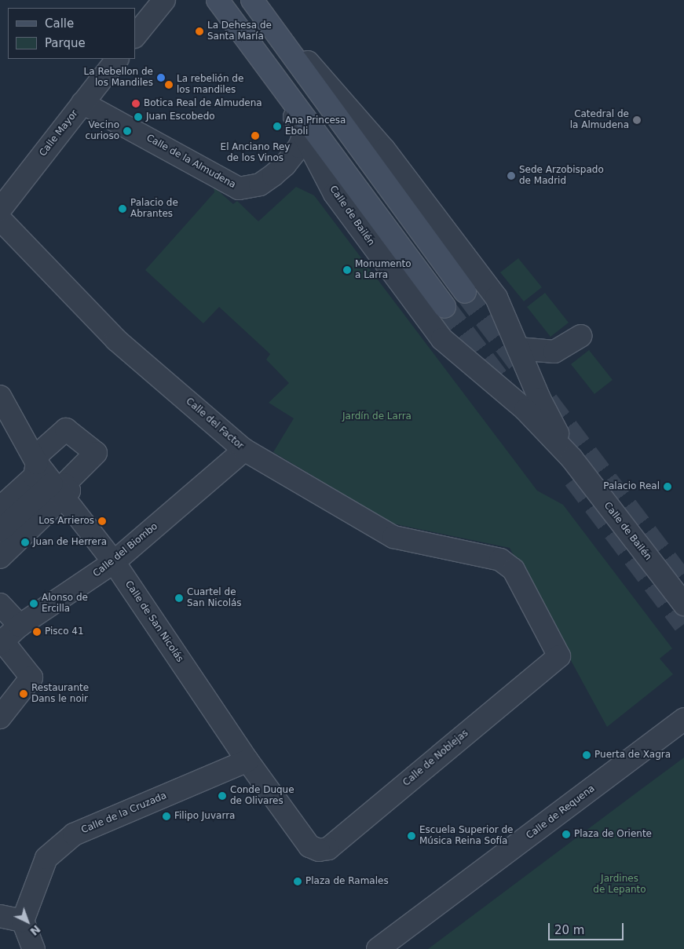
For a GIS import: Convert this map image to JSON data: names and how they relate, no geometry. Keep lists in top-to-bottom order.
{
  "streets": {
    "main road": ["Calle de Bailén"],
    "street": [
      "Calle Mayor",
      "Calle de la Almudena",
      "Calle del Factor",
      "Calle del Biombo",
      "Calle de San Nicolás",
      "Calle de Noblejas",
      "Calle de Requena",
      "Calle de la Cruzada"
    ]
  },
  "crossings": [
    ["Calle Mayor", "Calle de la Almudena"],
    ["Calle de la Almudena", "Calle de Bailén"],
    ["Calle del Factor", "Calle del Biombo"],
    ["Calle del Factor", "Calle de Noblejas"],
    ["Calle del Biombo", "Calle de San Nicolás"],
    ["Calle de San Nicolás", "Calle de Noblejas"],
    ["Calle de San Nicolás", "Calle de la Cruzada"]
  ],
  "parks": ["Jardín de Larra", "Jardines de Lepanto"],
  "places": [
    "La Dehesa de Santa María",
    "La Rebellon de los Mandiles",
    "La rebelión de los mandiles",
    "Botica Real de Almudena",
    "Juan Escobedo",
    "Catedral de la Almudena",
    "Ana Princesa Eboli",
    "Vecino curioso",
    "El Anciano Rey de los Vinos",
    "Sede Arzobispado de Madrid",
    "Palacio de Abrantes",
    "Monumento a Larra",
    "Palacio Real",
    "Los Arrieros",
    "Juan de Herrera",
    "Cuartel de San Nicolás",
    "Alonso de Ercilla",
    "Pisco 41",
    "Restaurante Dans le noir",
    "Puerta de Xagra",
    "Conde Duque de Olivares",
    "Filipo Juvarra",
    "Plaza de Oriente",
    "Escuela Superior de Música Reina Sofía",
    "Plaza de Ramales"
  ],
  "legend": ["Calle", "Parque"],
  "scale_bar": "20 m",
  "north": "bottom right"
}
